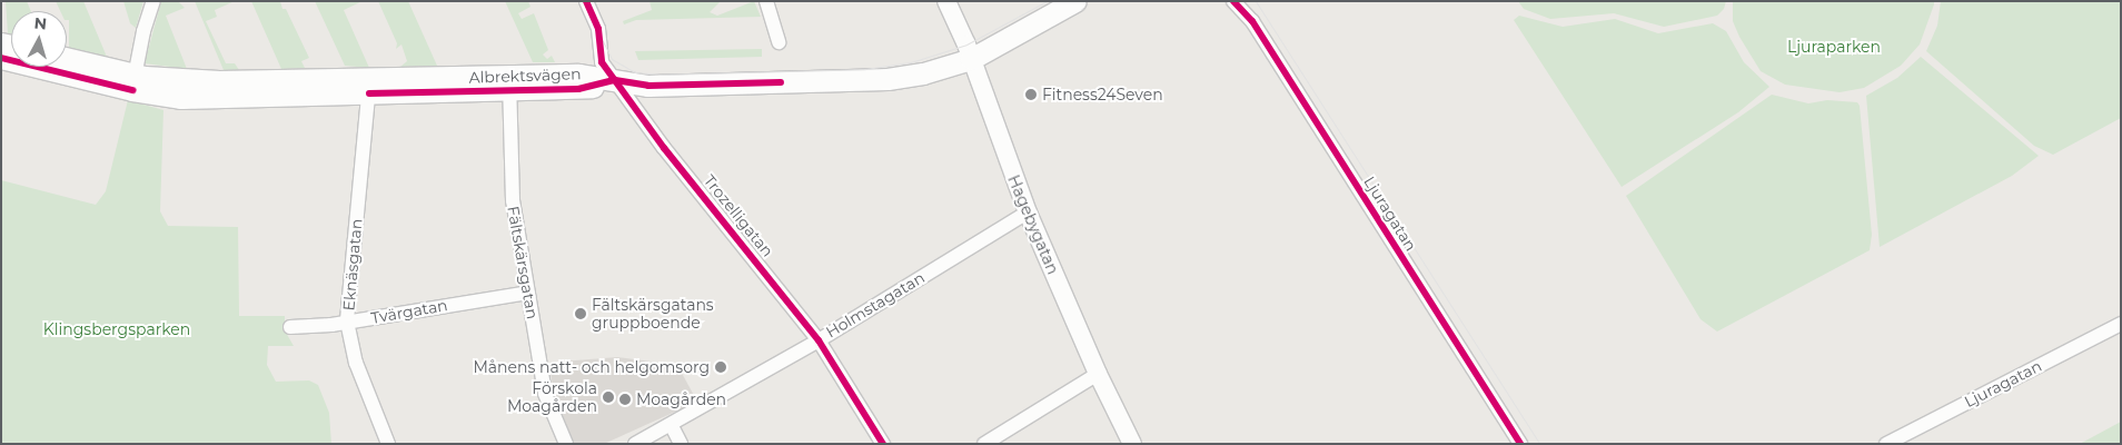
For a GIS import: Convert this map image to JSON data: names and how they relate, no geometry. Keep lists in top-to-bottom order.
{
  "streets": {
    "main road": ["Albrektsvägen"],
    "street": [
      "Ljuragatan",
      "Trozelligatan",
      "Hagebygatan",
      "Fältskärsgatan",
      "Eknäsgatan",
      "Holmstagatan",
      "Tvärgatan"
    ]
  },
  "crossings": [
    ["Albrektsvägen", "Trozelligatan"],
    ["Albrektsvägen", "Hagebygatan"],
    ["Albrektsvägen", "Fältskärsgatan"],
    ["Albrektsvägen", "Eknäsgatan"],
    ["Trozelligatan", "Holmstagatan"],
    ["Hagebygatan", "Holmstagatan"],
    ["Fältskärsgatan", "Tvärgatan"],
    ["Eknäsgatan", "Tvärgatan"]
  ],
  "parks": ["Ljuraparken", "Klingsbergsparken"],
  "places": [
    "Fitness24Seven",
    "Fältskärsgatans gruppboende",
    "Månens natt- och helgomsorg",
    "Förskola Moagården",
    "Moagården"
  ],
  "north": "top"
}
